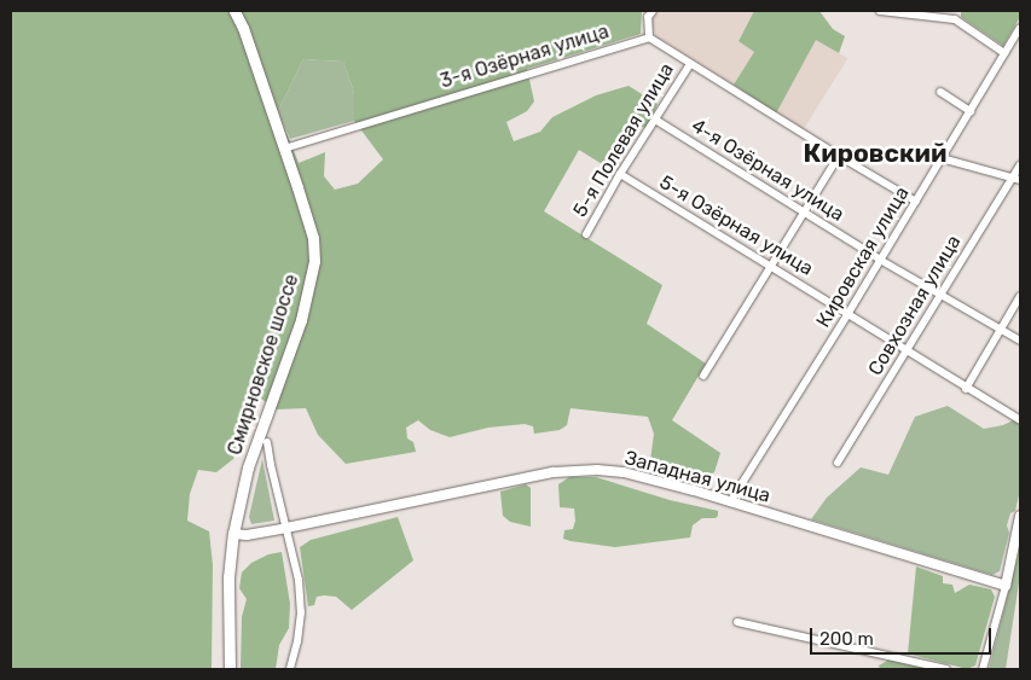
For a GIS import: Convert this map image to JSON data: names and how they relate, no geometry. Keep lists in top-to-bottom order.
{
  "streets": {
    "main road": ["Смирновское шоссе"],
    "street": [
      "3-я Озёрная улица",
      "5-я Полевая улица",
      "4-я Озёрная улица",
      "5-я Озёрная улица",
      "Кировская улица",
      "Совхозная улица",
      "Западная улица"
    ]
  },
  "crossings": [
    ["3-я Озёрная улица", "5-я Полевая улица"],
    ["3-я Озёрная улица", "Смирновское шоссе"],
    ["5-я Полевая улица", "4-я Озёрная улица"],
    ["5-я Полевая улица", "5-я Озёрная улица"],
    ["4-я Озёрная улица", "Кировская улица"],
    ["4-я Озёрная улица", "Совхозная улица"],
    ["5-я Озёрная улица", "Кировская улица"],
    ["5-я Озёрная улица", "Совхозная улица"],
    ["Кировская улица", "Западная улица"],
    ["Смирновское шоссе", "Западная улица"]
  ],
  "districts": ["Кировский"],
  "scale_bar": "200 m"
}
